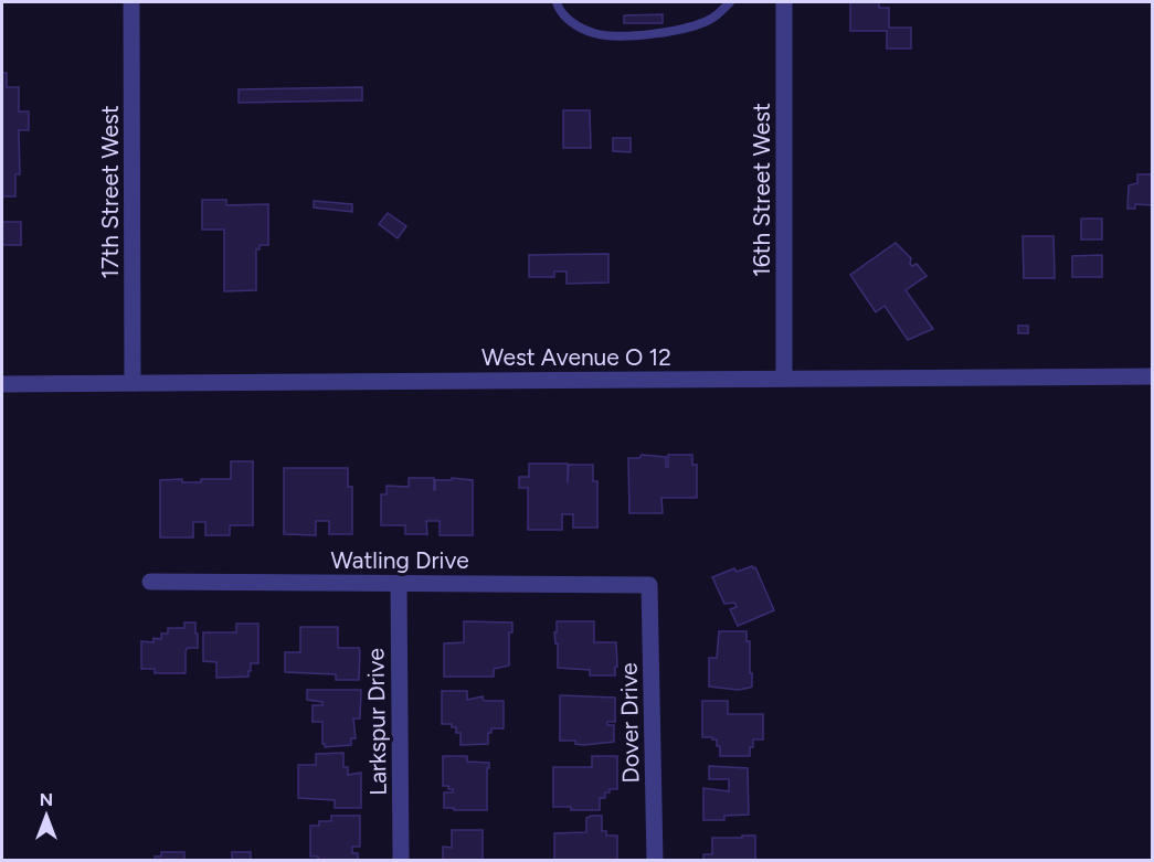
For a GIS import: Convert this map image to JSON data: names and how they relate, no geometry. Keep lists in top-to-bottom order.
{
  "streets": {
    "street": [
      "16th Street West",
      "17th Street West",
      "West Avenue O 12",
      "Watling Drive",
      "Larkspur Drive",
      "Dover Drive"
    ]
  },
  "crossings": [
    ["16th Street West", "West Avenue O 12"],
    ["17th Street West", "West Avenue O 12"],
    ["Watling Drive", "Larkspur Drive"],
    ["Watling Drive", "Dover Drive"]
  ],
  "north": "top"
}
